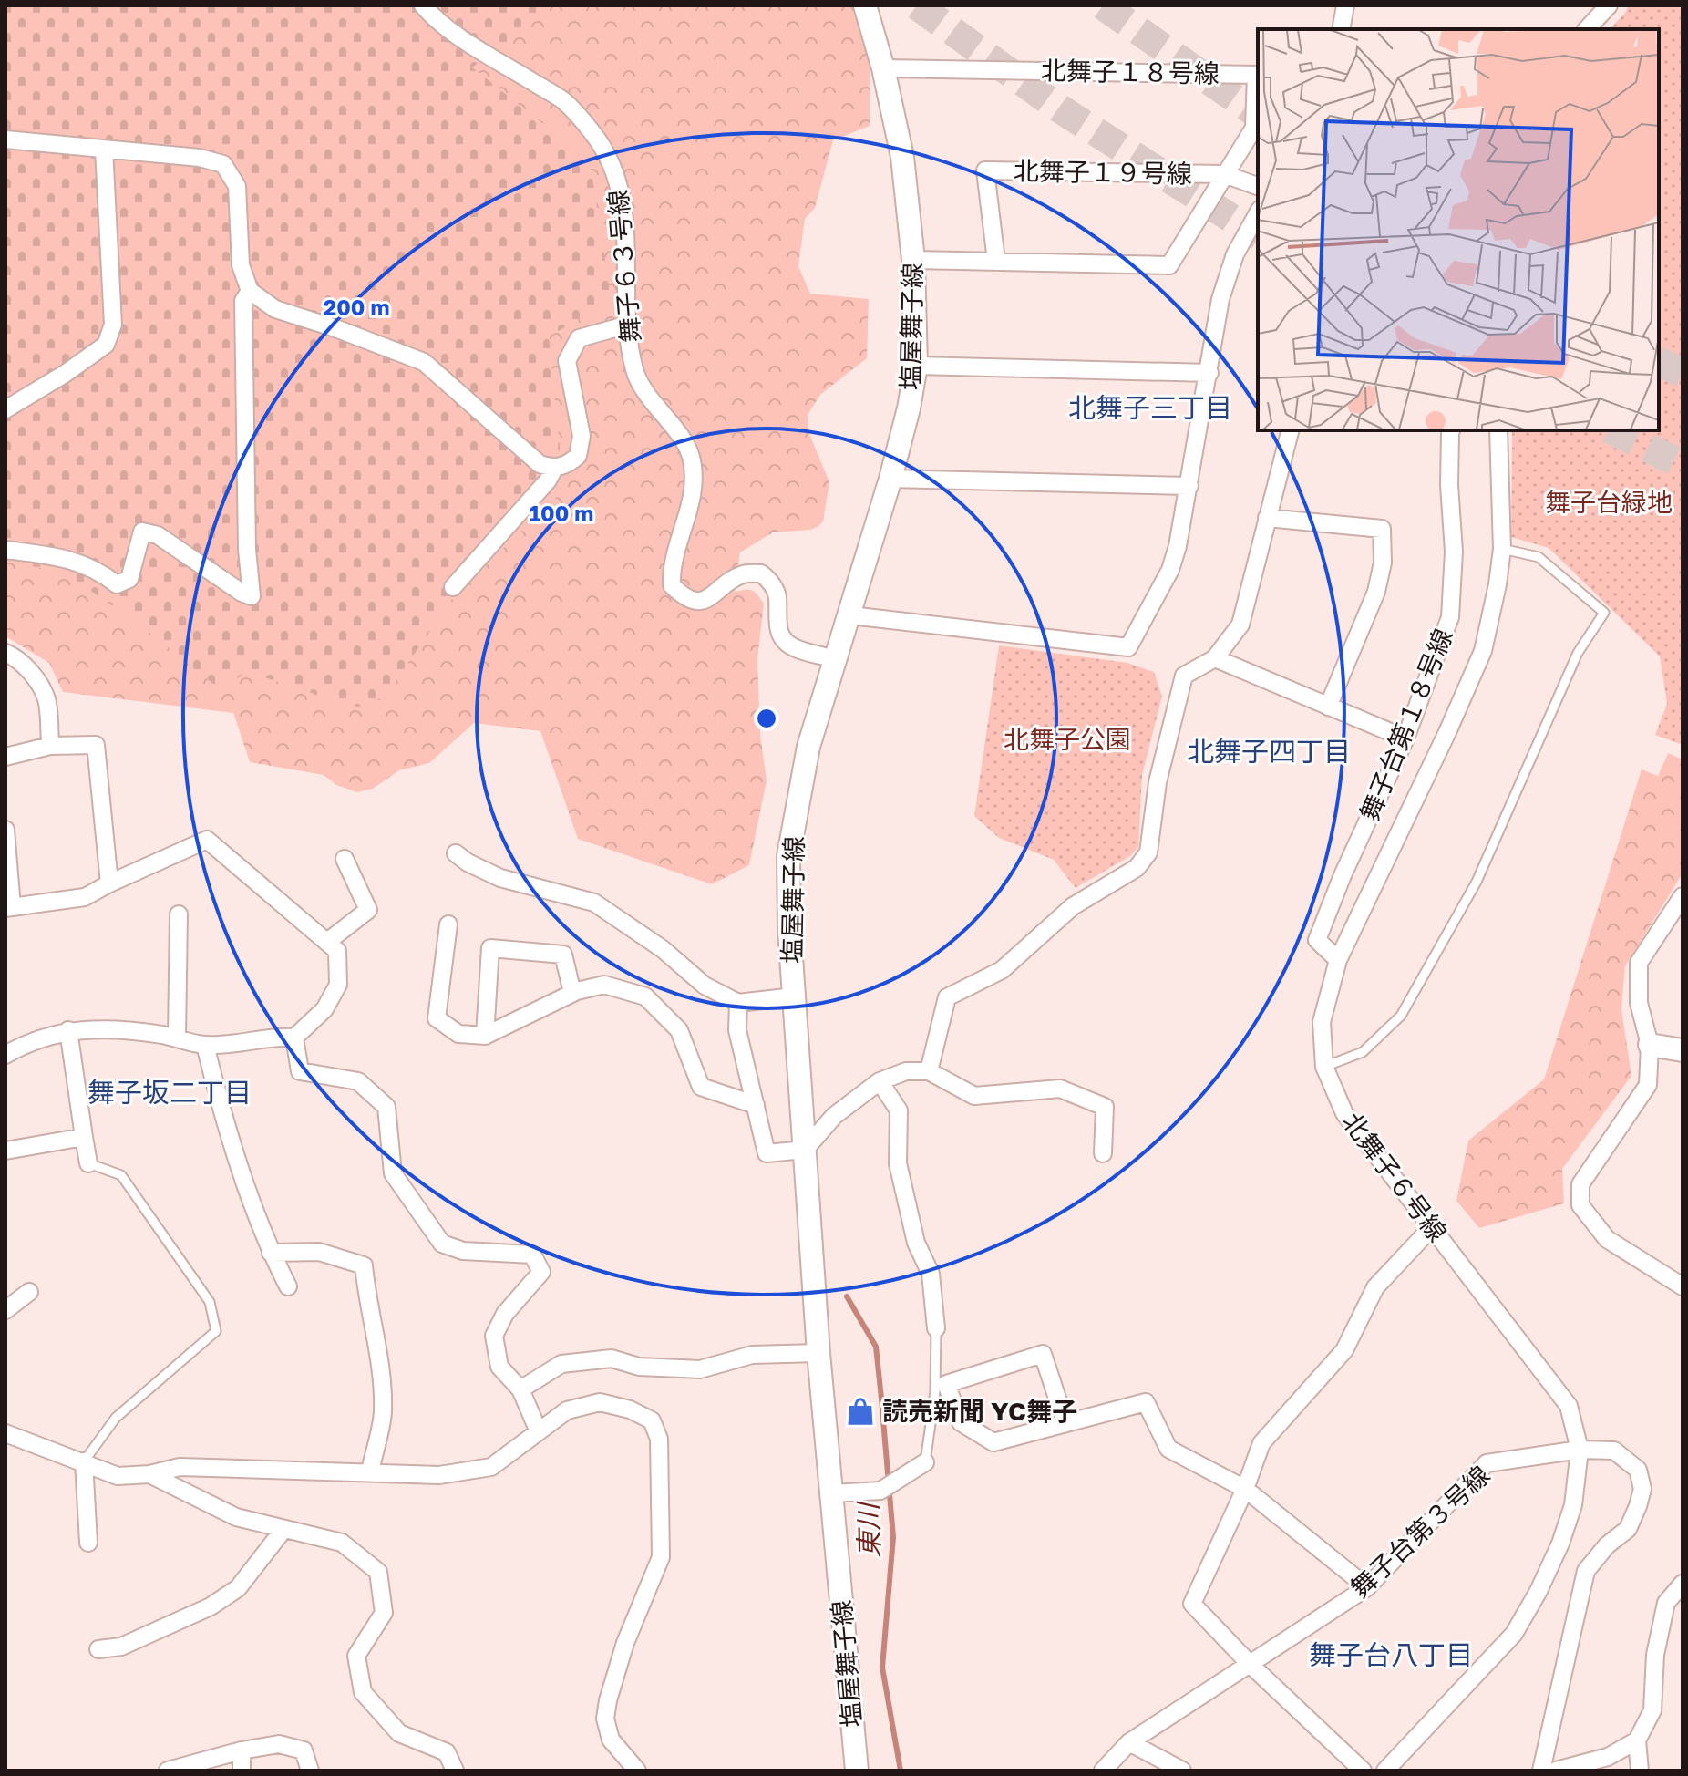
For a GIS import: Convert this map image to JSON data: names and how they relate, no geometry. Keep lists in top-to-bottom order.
{
  "streets": {
    "street": [
      "北舞子１８号線",
      "北舞子１９号線",
      "舞子６３号線",
      "塩屋舞子線",
      "舞子台第１８号線",
      "北舞子６号線",
      "舞子台第３号線"
    ]
  },
  "crossings": [
    ["北舞子１８号線", "北舞子１９号線"],
    ["北舞子１８号線", "塩屋舞子線"],
    ["舞子６３号線", "塩屋舞子線"],
    ["舞子台第１８号線", "北舞子６号線"],
    ["北舞子６号線", "舞子台第３号線"]
  ],
  "districts": [
    "北舞子三丁目",
    "北舞子四丁目",
    "舞子坂二丁目",
    "舞子台八丁目"
  ],
  "water": ["東川"],
  "parks": ["舞子台緑地", "北舞子公園"],
  "places": {
    "shop": ["読売新聞 YC舞子"]
  },
  "rings": ["200 m", "100 m"]
}
